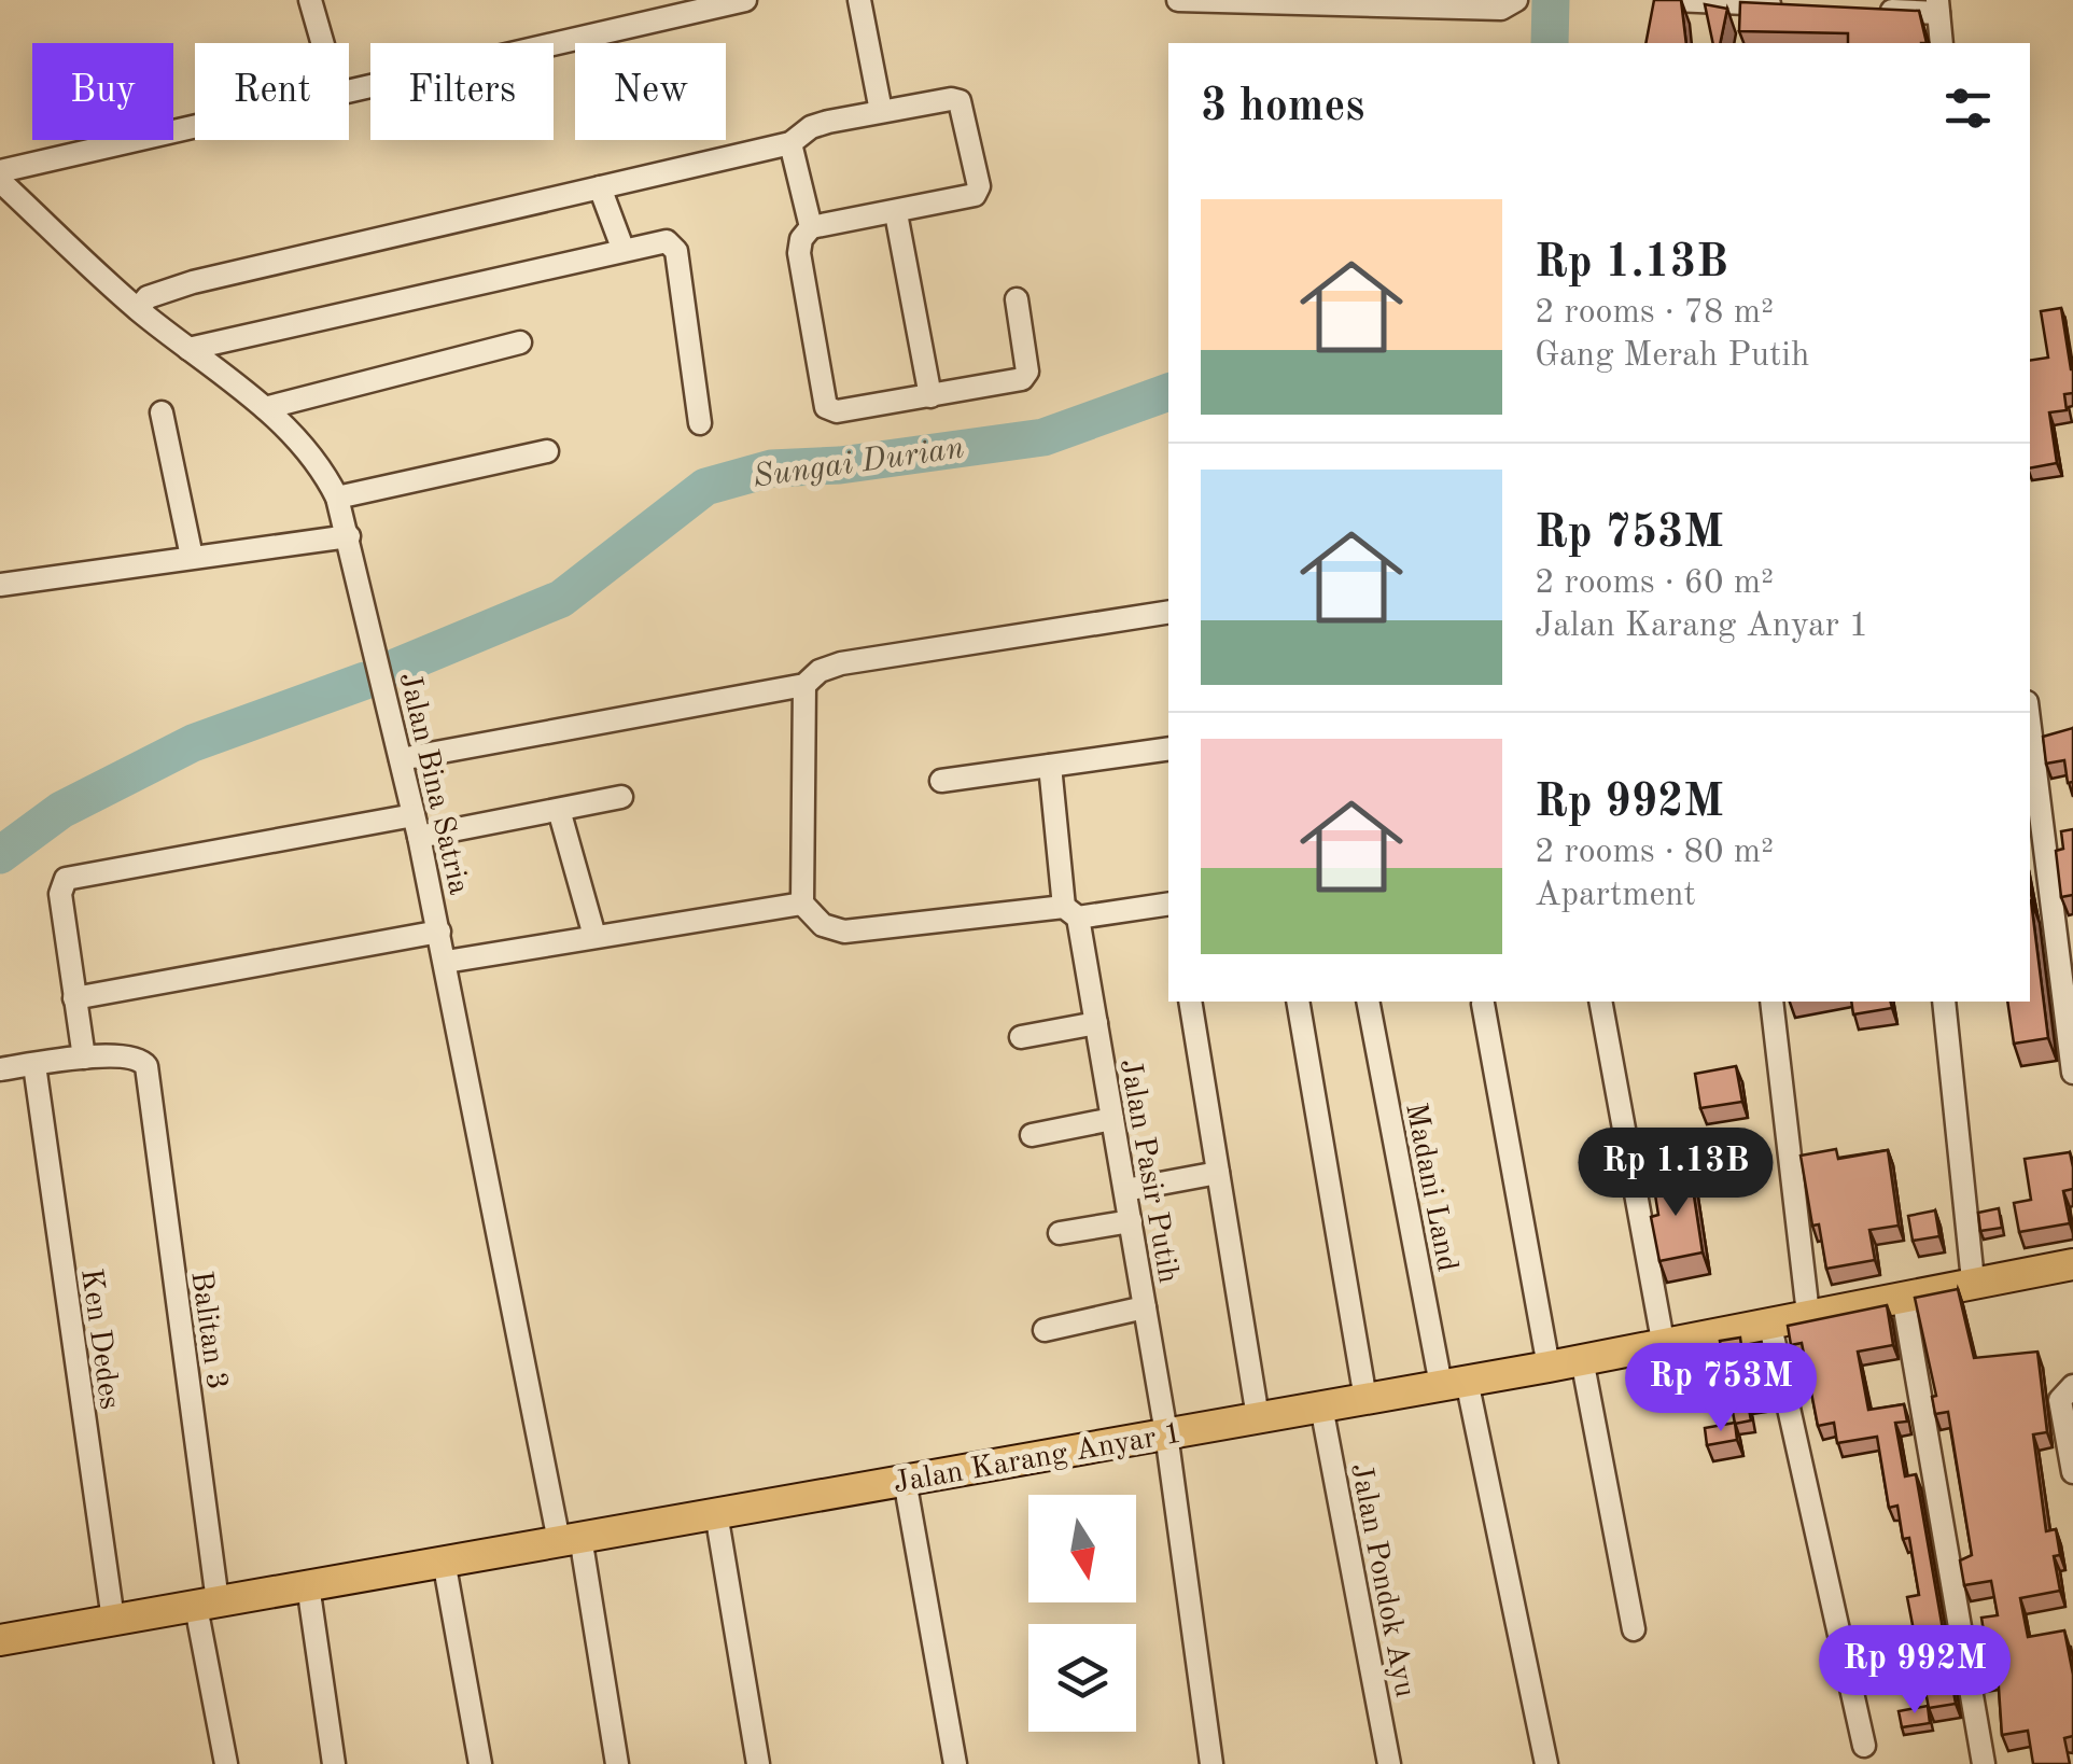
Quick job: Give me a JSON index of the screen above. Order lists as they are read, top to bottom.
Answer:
{
  "streets": {
    "main road": ["Jalan Karang Anyar 1"],
    "street": [
      "Jalan Bina Satria",
      "Jalan Pasir Putih",
      "Madani Land",
      "Balitan 3",
      "Ken Dedes",
      "Jalan Pondok Ayu"
    ]
  },
  "crossings": [
    ["Jalan Bina Satria", "Jalan Karang Anyar 1"],
    ["Jalan Pasir Putih", "Jalan Karang Anyar 1"],
    ["Madani Land", "Jalan Karang Anyar 1"],
    ["Balitan 3", "Jalan Karang Anyar 1"],
    ["Ken Dedes", "Jalan Karang Anyar 1"],
    ["Jalan Karang Anyar 1", "Jalan Pondok Ayu"]
  ],
  "water": ["Sungai Durian"],
  "north": "bottom",
  "page": {
    "chip": [
      "Buy",
      "Rent",
      "Filters",
      "New"
    ],
    "heading": "3 homes",
    "list": [
      {
        "name": "Rp 1.13B",
        "note": "2 rooms · 78 m² · Gang Merah Putih"
      },
      {
        "name": "Rp 753M",
        "note": "2 rooms · 60 m² · Jalan Karang Anyar 1"
      },
      {
        "name": "Rp 992M",
        "note": "2 rooms · 80 m² · Apartment"
      }
    ],
    "price": ["Rp 1.13B", "Rp 753M", "Rp 992M"]
  }
}
